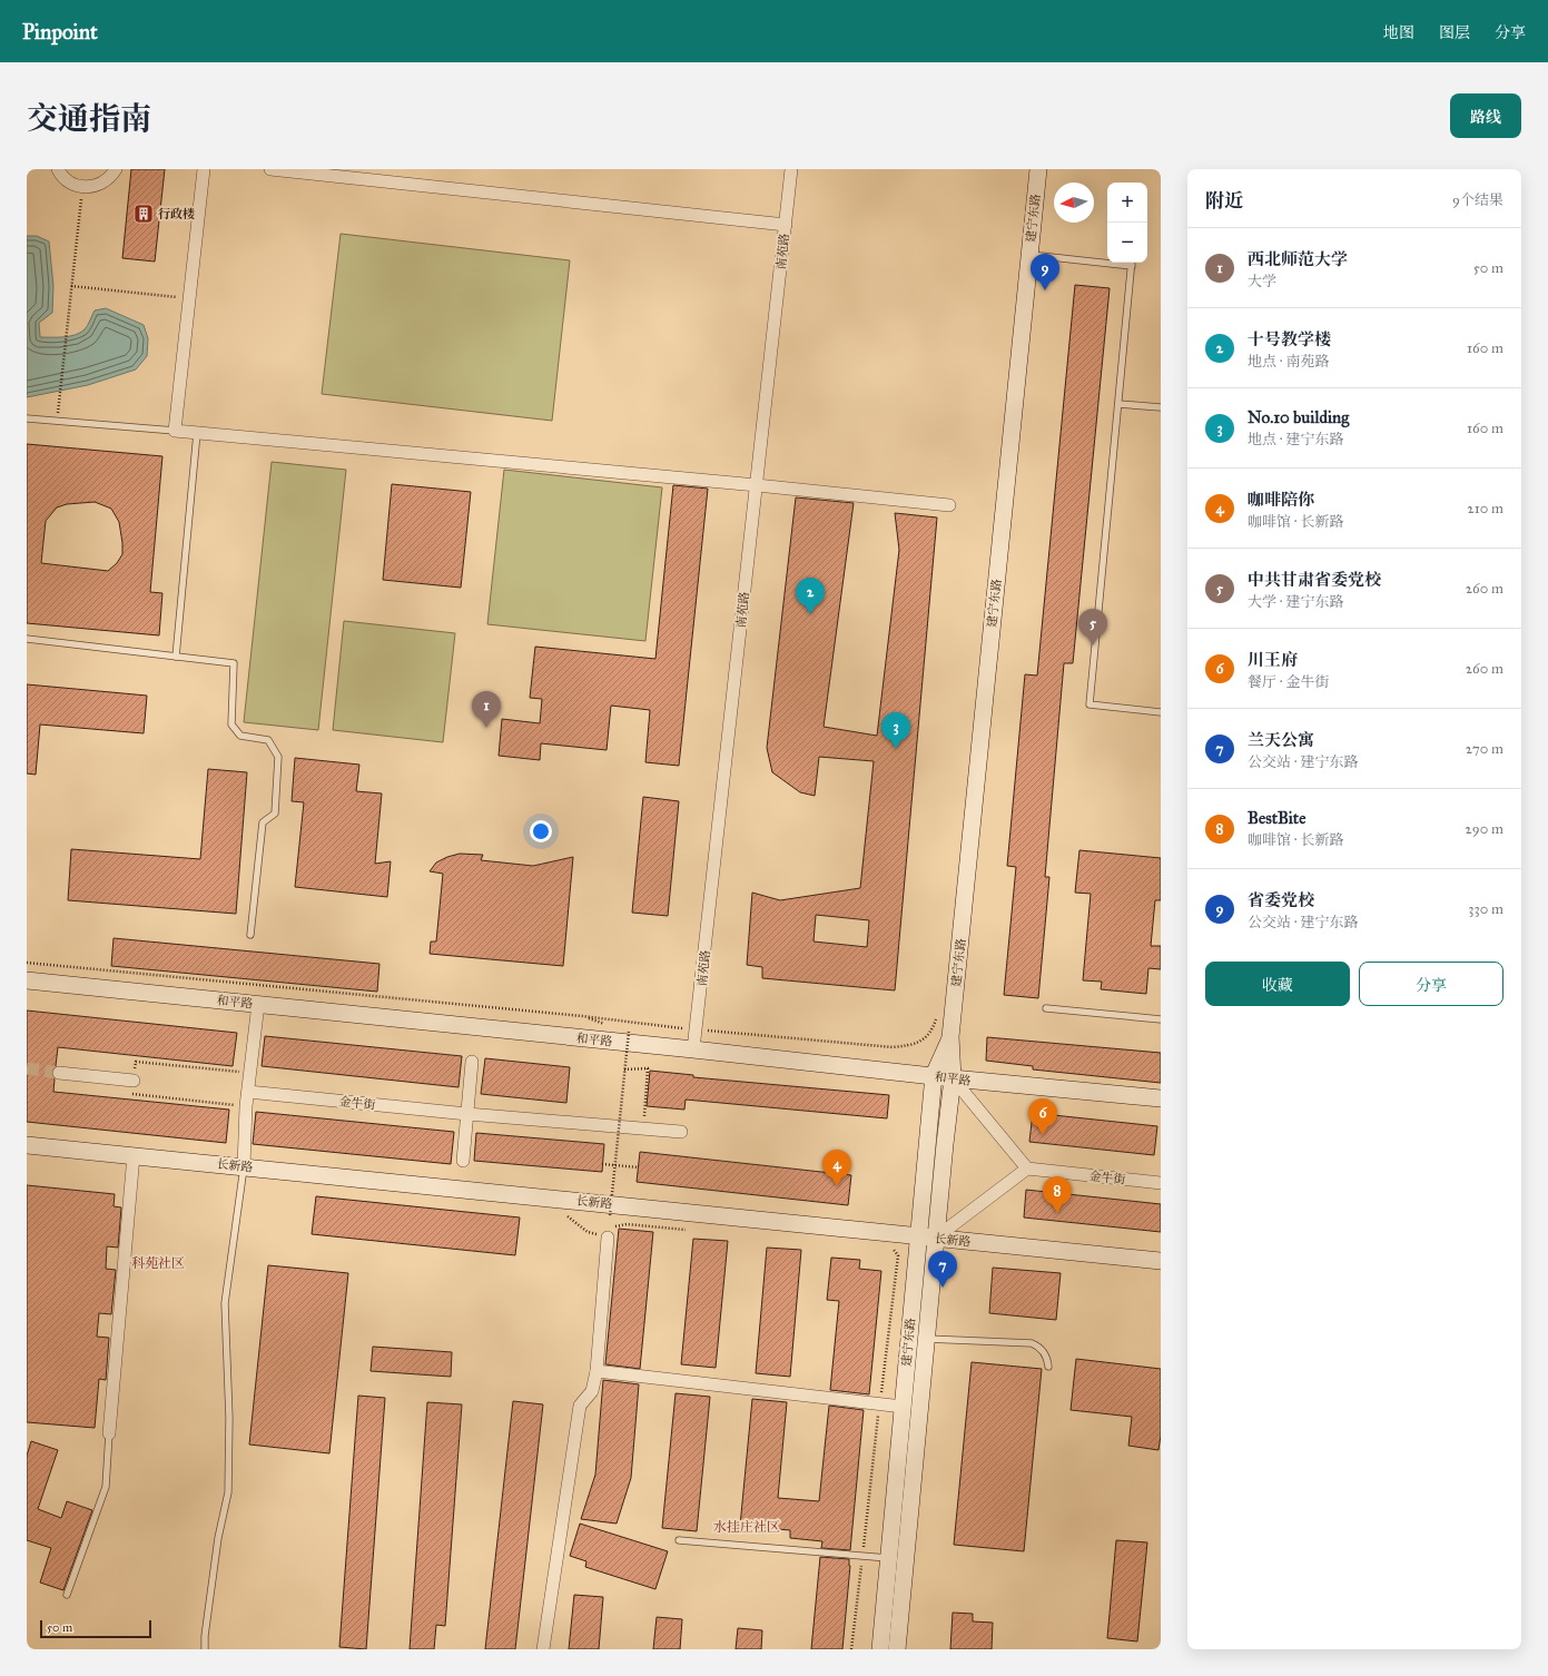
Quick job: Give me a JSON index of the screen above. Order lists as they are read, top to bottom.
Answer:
{
  "streets": {
    "street": [
      "建宁东路",
      "南苑路",
      "和平路",
      "金牛街",
      "长新路"
    ]
  },
  "crossings": [
    ["建宁东路", "和平路"],
    ["建宁东路", "长新路"],
    ["南苑路", "和平路"]
  ],
  "districts": ["科苑社区", "水挂庄社区"],
  "places": {
    "building": ["行政楼"]
  },
  "scale_bar": "50 m",
  "north": "left",
  "page": {
    "header": "Pinpoint",
    "nav": ["地图", "图层", "分享"],
    "title": "交通指南",
    "buttons": [
      "路线",
      ["收藏", "分享"]
    ],
    "heading": ["附近", "9个结果"],
    "map_buttons": ["+", "−"],
    "list": [
      {
        "mark": "1",
        "name": "西北师范大学",
        "note": "大学",
        "value": "50 m"
      },
      {
        "mark": "2",
        "name": "十号教学楼",
        "note": "地点 · 南苑路",
        "value": "160 m"
      },
      {
        "mark": "3",
        "name": "No.10 building",
        "note": "地点 · 建宁东路",
        "value": "160 m"
      },
      {
        "mark": "4",
        "name": "咖啡陪你",
        "note": "咖啡馆 · 长新路",
        "value": "210 m"
      },
      {
        "mark": "5",
        "name": "中共甘肃省委党校",
        "note": "大学 · 建宁东路",
        "value": "260 m"
      },
      {
        "mark": "6",
        "name": "川王府",
        "note": "餐厅 · 金牛街",
        "value": "260 m"
      },
      {
        "mark": "7",
        "name": "兰天公寓",
        "note": "公交站 · 建宁东路",
        "value": "270 m"
      },
      {
        "mark": "8",
        "name": "BestBite",
        "note": "咖啡馆 · 长新路",
        "value": "290 m"
      },
      {
        "mark": "9",
        "name": "省委党校",
        "note": "公交站 · 建宁东路",
        "value": "330 m"
      }
    ],
    "pins": [
      "9",
      "2",
      "5",
      "1",
      "3",
      "6",
      "4",
      "8",
      "7"
    ],
    "scale": "50 m"
  }
}
